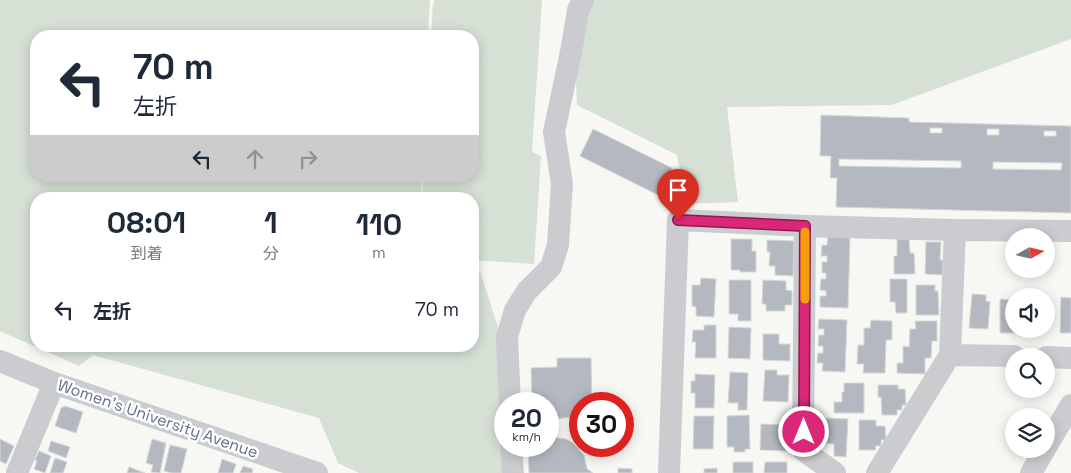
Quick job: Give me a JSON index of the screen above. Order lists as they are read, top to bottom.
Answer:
{
  "streets": {
    "street": ["Women's University Avenue"]
  },
  "north": "right",
  "page": {
    "turn": ["70 m", "左折"],
    "eta": [
      "08:01",
      "到着",
      "1",
      "分",
      "110",
      "m"
    ],
    "list": [
      {
        "name": "左折",
        "value": "70 m"
      }
    ],
    "speed": "20 km/h",
    "limit": "30"
  }
}
